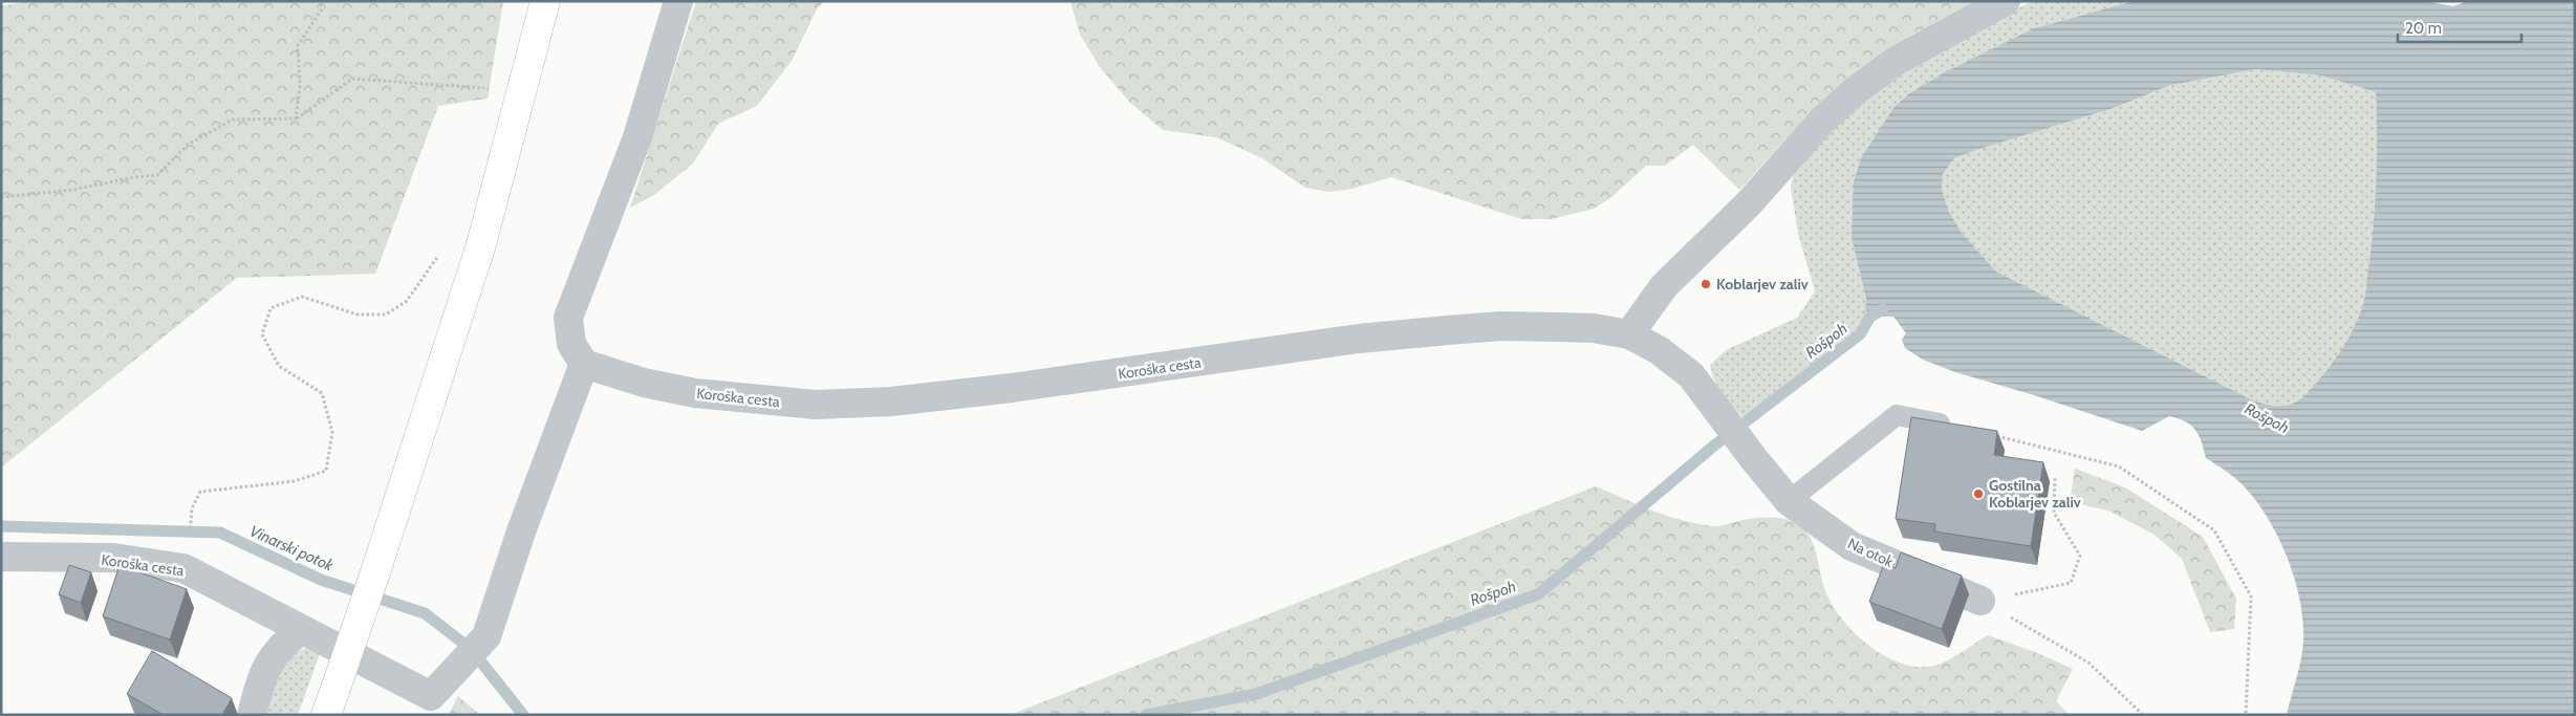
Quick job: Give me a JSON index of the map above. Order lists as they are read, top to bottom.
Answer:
{
  "streets": {
    "street": ["Koroška cesta", "Na otok"]
  },
  "crossings": [
    ["Koroška cesta", "Na otok"]
  ],
  "water": ["Rošpoh", "Vinarski potok"],
  "places": ["Koblarjev zaliv", "Gostilna Koblarjev zaliv"],
  "scale_bar": "20 m"
}
